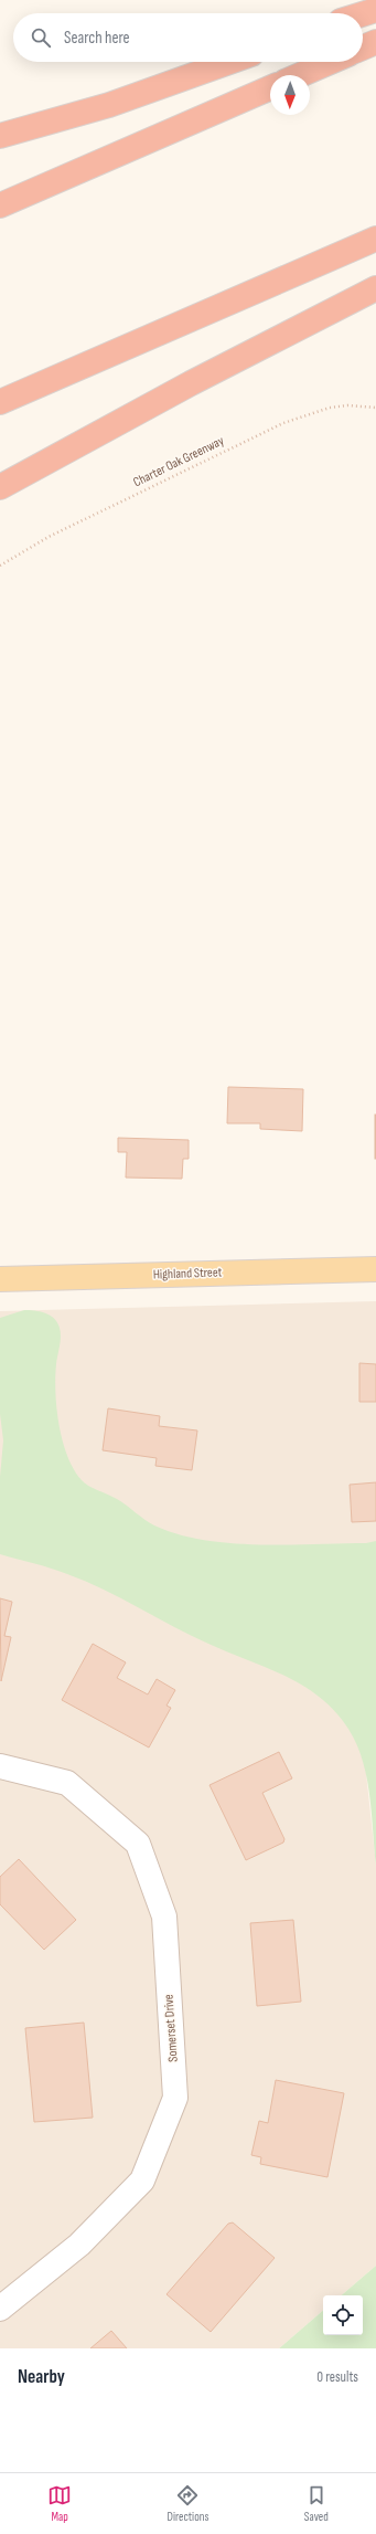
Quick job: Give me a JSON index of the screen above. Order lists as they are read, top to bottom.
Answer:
{
  "streets": {
    "main road": ["Highland Street"],
    "street": ["Somerset Drive"],
    "path": ["Charter Oak Greenway"]
  },
  "north": "bottom",
  "page": {
    "search": "Search here",
    "heading": ["Nearby", "0 results"],
    "nav": ["Map", "Directions", "Saved"]
  }
}
